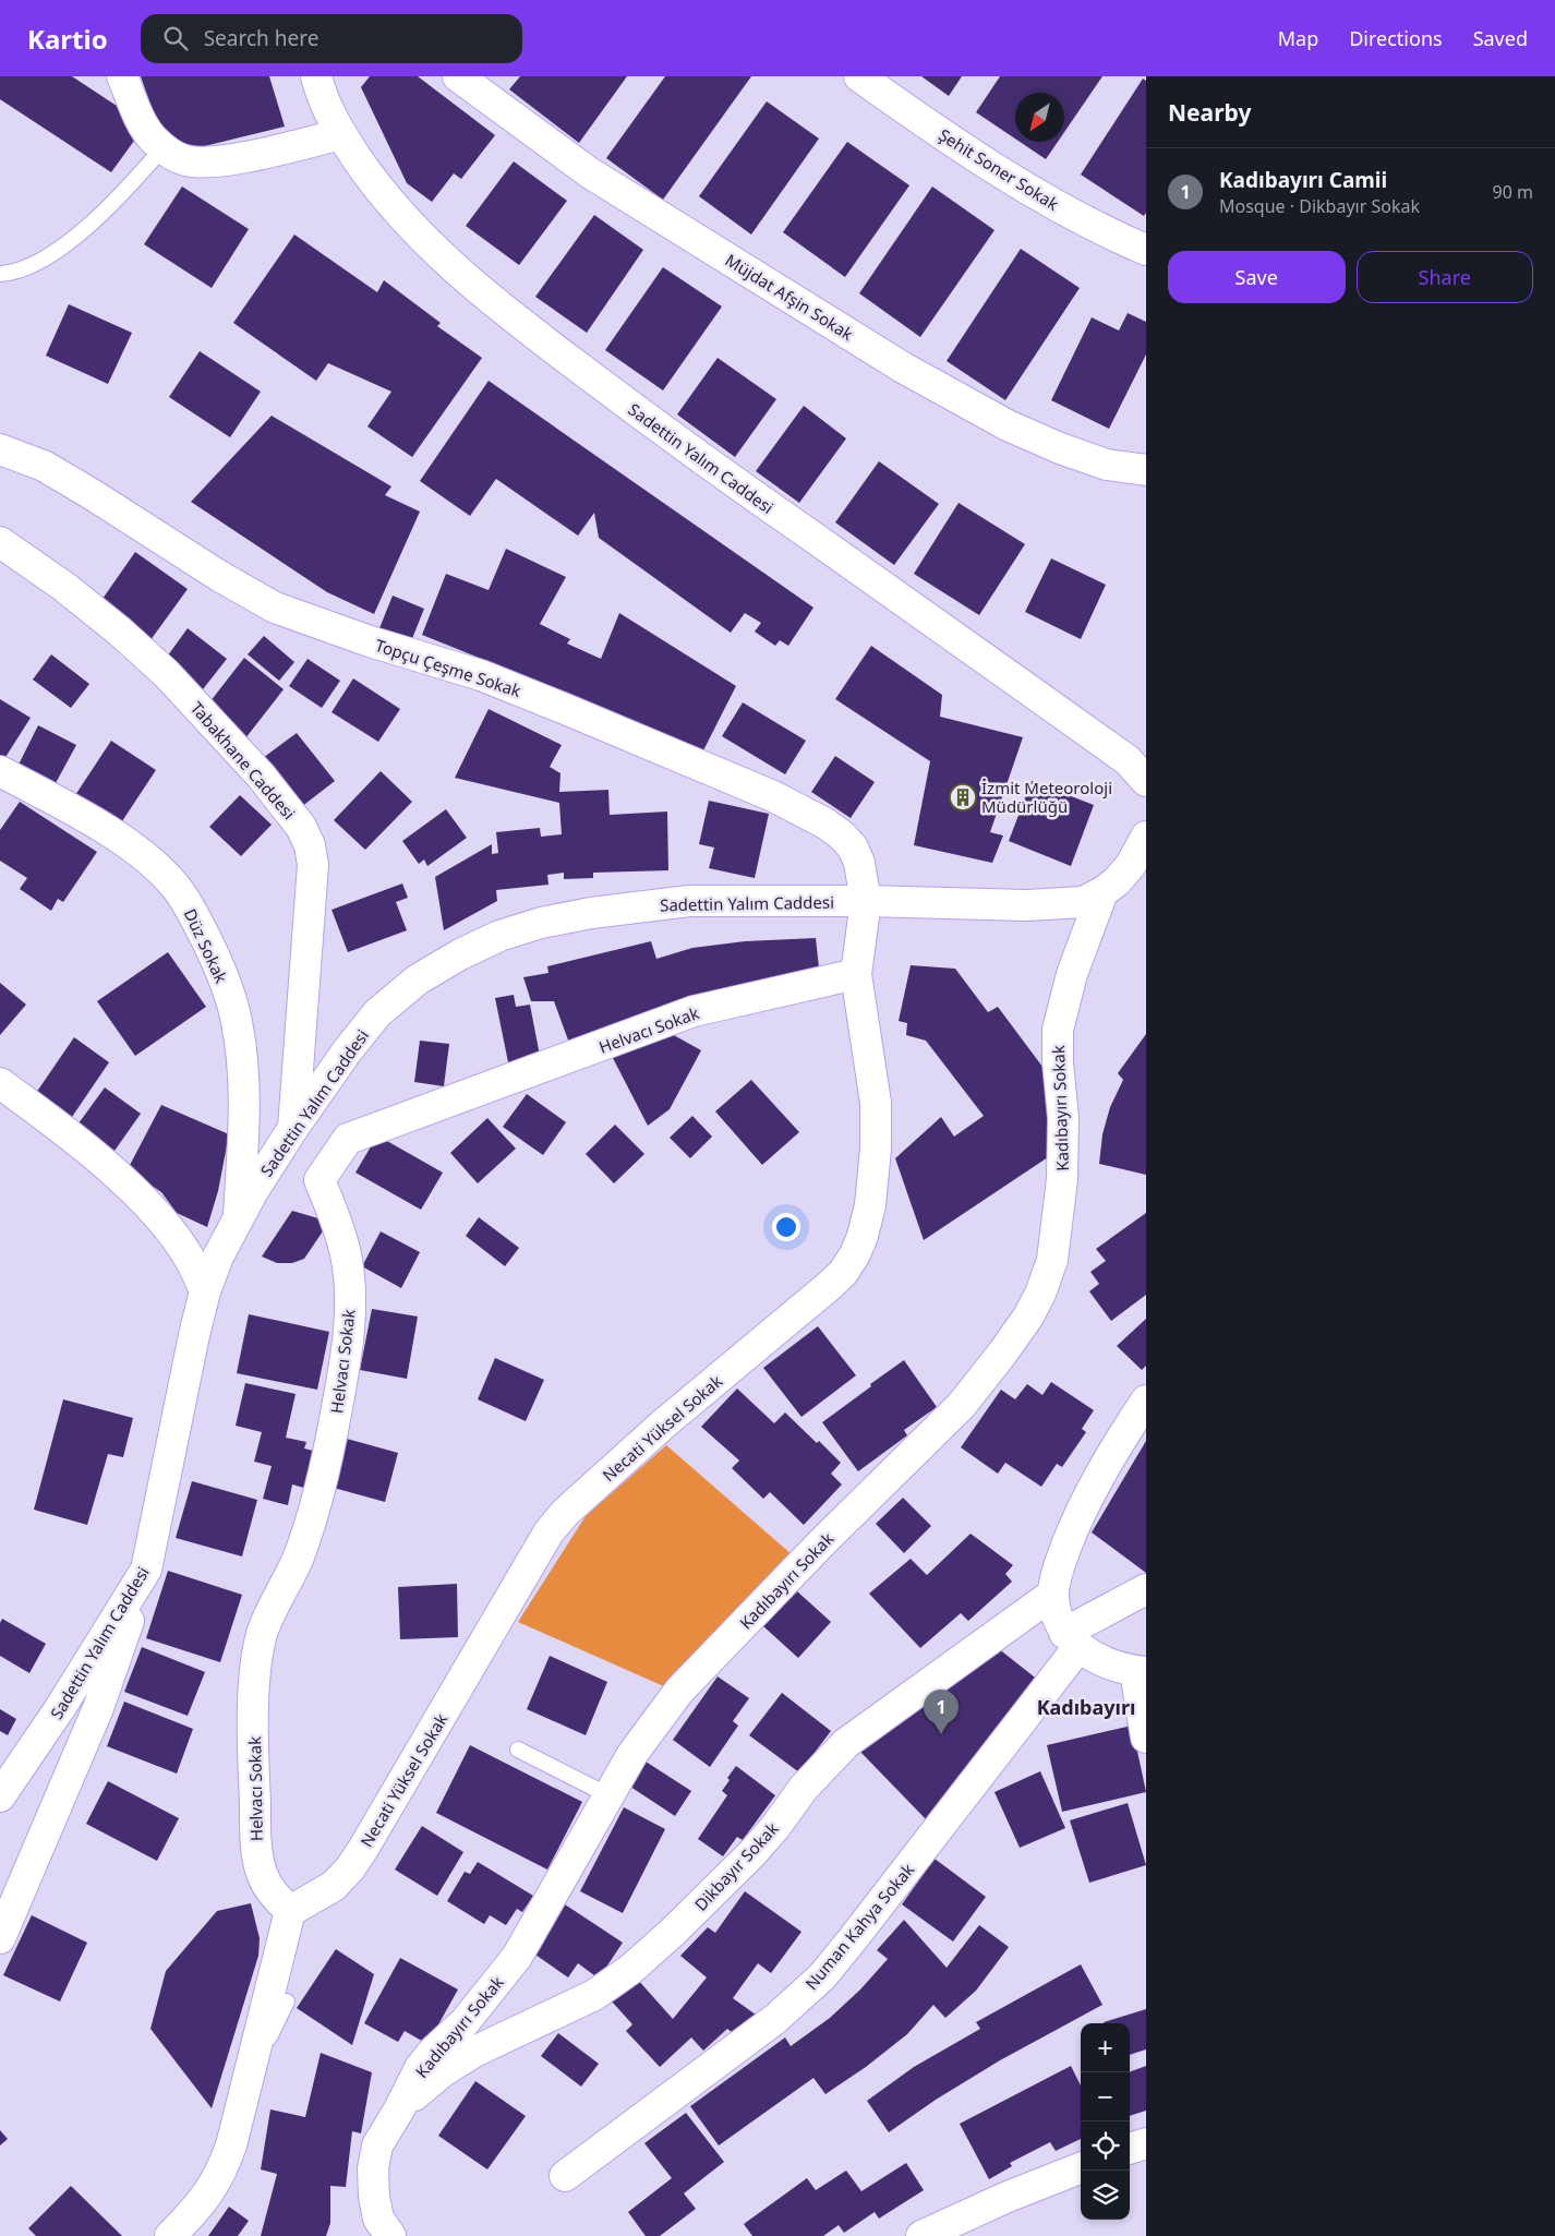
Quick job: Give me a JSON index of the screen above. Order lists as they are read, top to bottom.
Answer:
{
  "streets": {
    "street": [
      "Şehit Soner Sokak",
      "Müjdat Afşin Sokak",
      "Sadettin Yalım Caddesi",
      "Topçu Çeşme Sokak",
      "Tabakhane Caddesi",
      "Düz Sokak",
      "Helvacı Sokak",
      "Kadıbayırı Sokak",
      "Necati Yüksel Sokak",
      "Dikbayır Sokak",
      "Numan Kahya Sokak"
    ]
  },
  "crossings": [
    ["Sadettin Yalım Caddesi", "Topçu Çeşme Sokak"],
    ["Sadettin Yalım Caddesi", "Tabakhane Caddesi"],
    ["Sadettin Yalım Caddesi", "Düz Sokak"],
    ["Sadettin Yalım Caddesi", "Kadıbayırı Sokak"],
    ["Sadettin Yalım Caddesi", "Necati Yüksel Sokak"],
    ["Topçu Çeşme Sokak", "Necati Yüksel Sokak"],
    ["Helvacı Sokak", "Necati Yüksel Sokak"],
    ["Kadıbayırı Sokak", "Dikbayır Sokak"]
  ],
  "districts": ["Kadıbayırı"],
  "places": {
    "building": ["İzmit Meteoroloji Müdürlüğü"]
  },
  "north": "bottom left",
  "page": {
    "header": "Kartio",
    "search": "Search here",
    "nav": ["Map", "Directions", "Saved"],
    "heading": "Nearby",
    "list": [
      {
        "mark": "1",
        "name": "Kadıbayırı Camii",
        "note": "Mosque · Dikbayır Sokak",
        "value": "90 m"
      }
    ],
    "buttons": ["Save", "Share"],
    "pins": "1",
    "map_buttons": ["+", "−"]
  }
}
